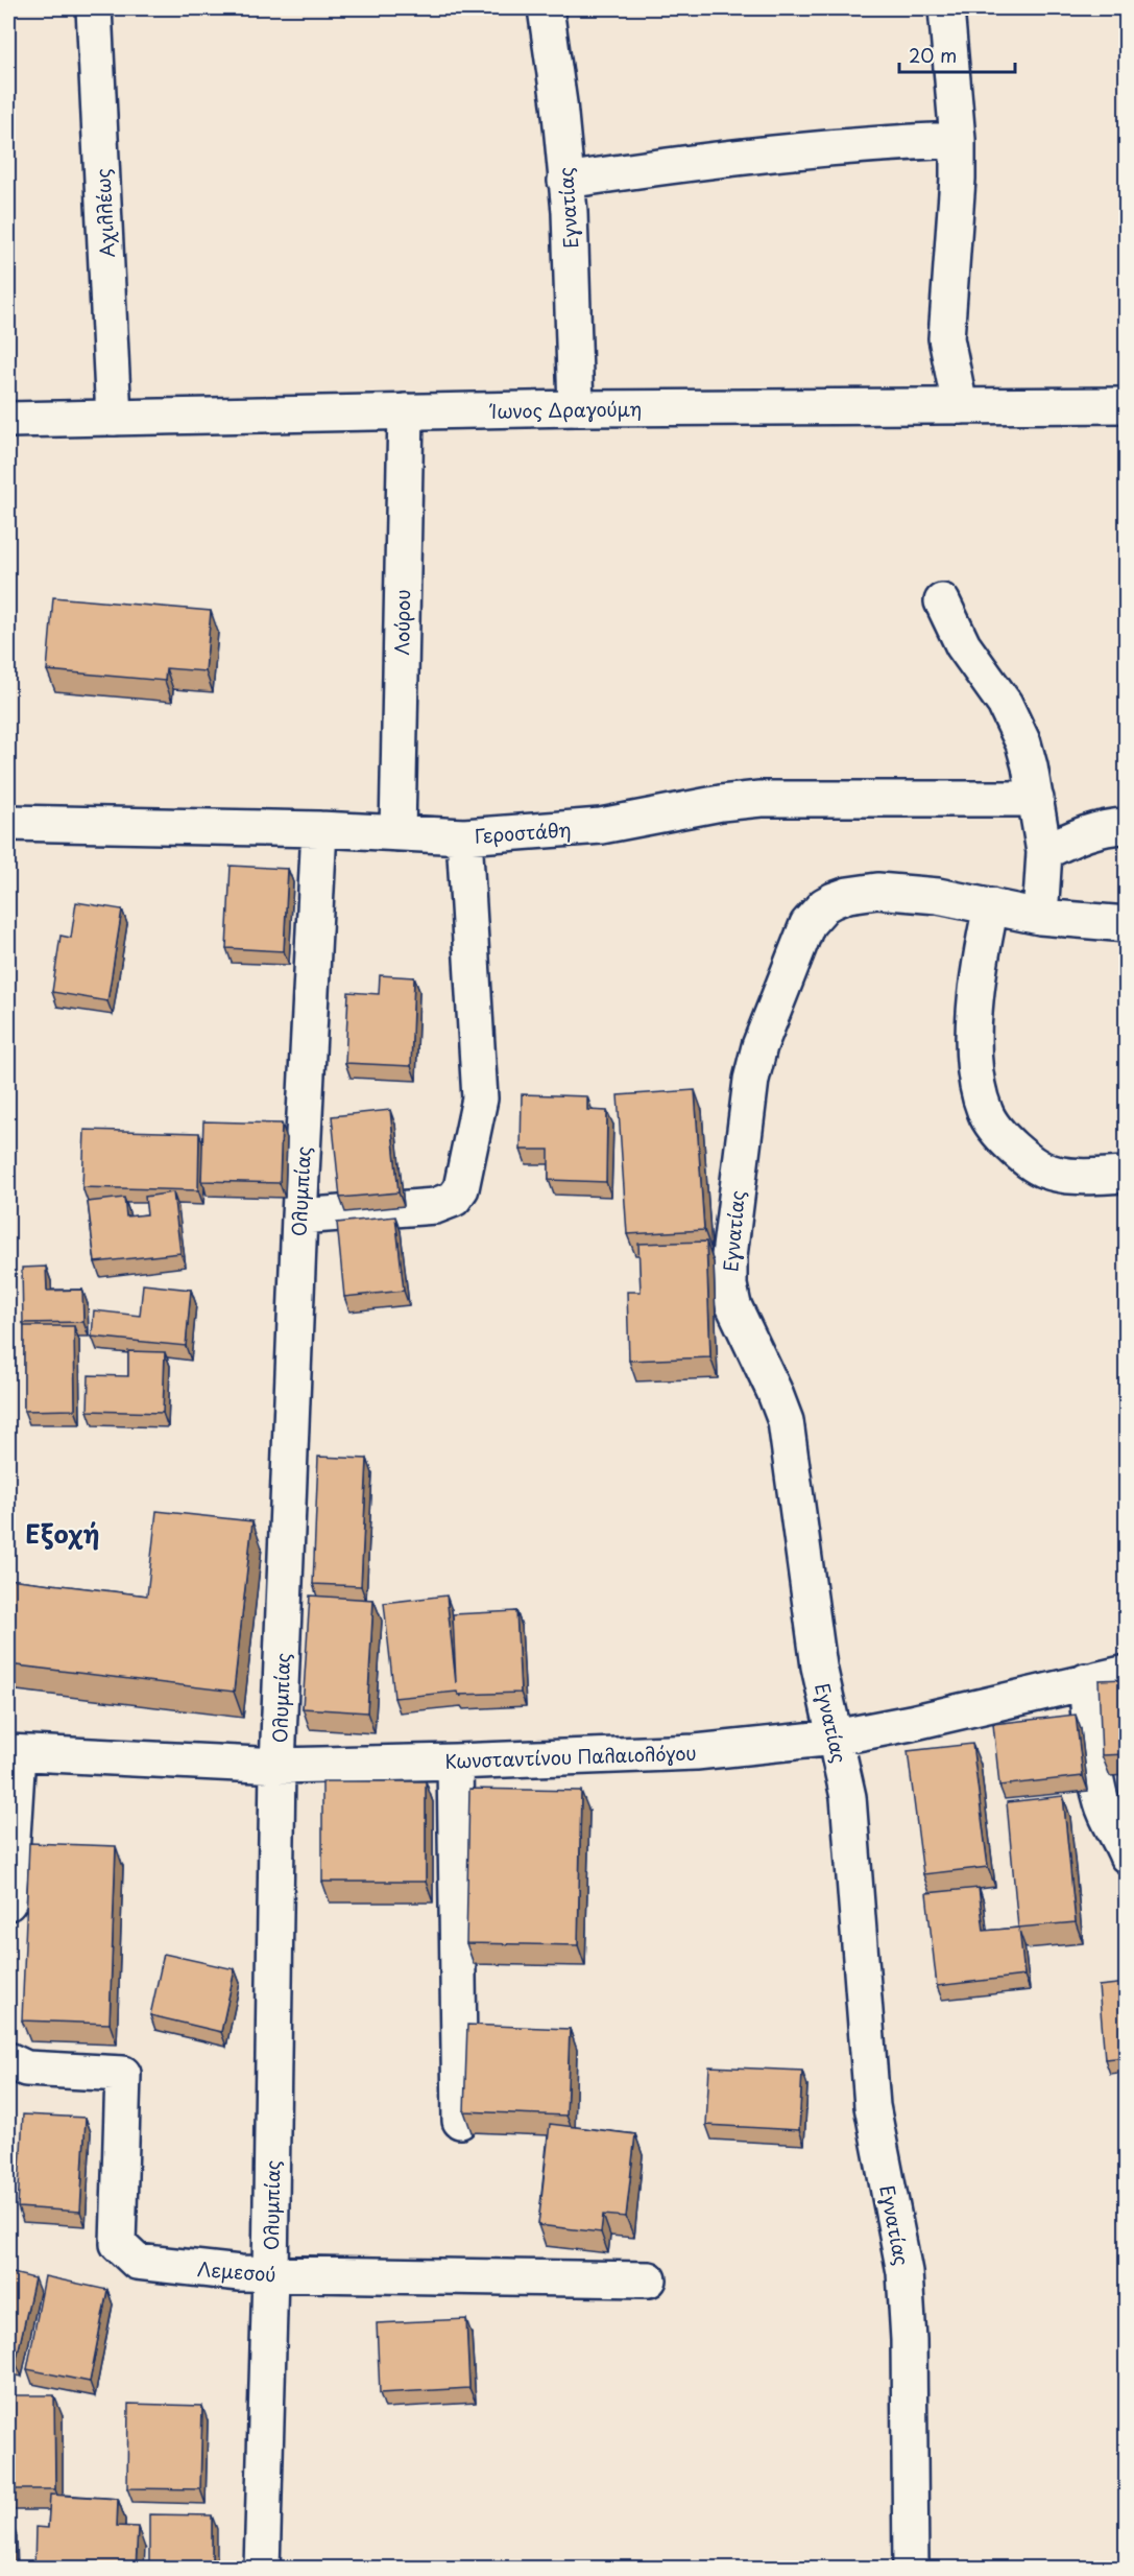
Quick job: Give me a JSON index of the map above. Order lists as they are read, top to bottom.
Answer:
{
  "streets": {
    "street": [
      "Εγνατίας",
      "Αχιλλέως",
      "Ίωνος Δραγούμη",
      "Λούρου",
      "Γεροστάθη",
      "Ολυμπίας",
      "Κωνσταντίνου Παλαιολόγου",
      "Λεμεσού"
    ]
  },
  "crossings": [
    ["Εγνατίας", "Ίωνος Δραγούμη"],
    ["Εγνατίας", "Κωνσταντίνου Παλαιολόγου"],
    ["Αχιλλέως", "Ίωνος Δραγούμη"],
    ["Ίωνος Δραγούμη", "Λούρου"],
    ["Λούρου", "Γεροστάθη"],
    ["Γεροστάθη", "Ολυμπίας"],
    ["Ολυμπίας", "Κωνσταντίνου Παλαιολόγου"],
    ["Ολυμπίας", "Λεμεσού"]
  ],
  "districts": ["Εξοχή"],
  "scale_bar": "20 m"
}
